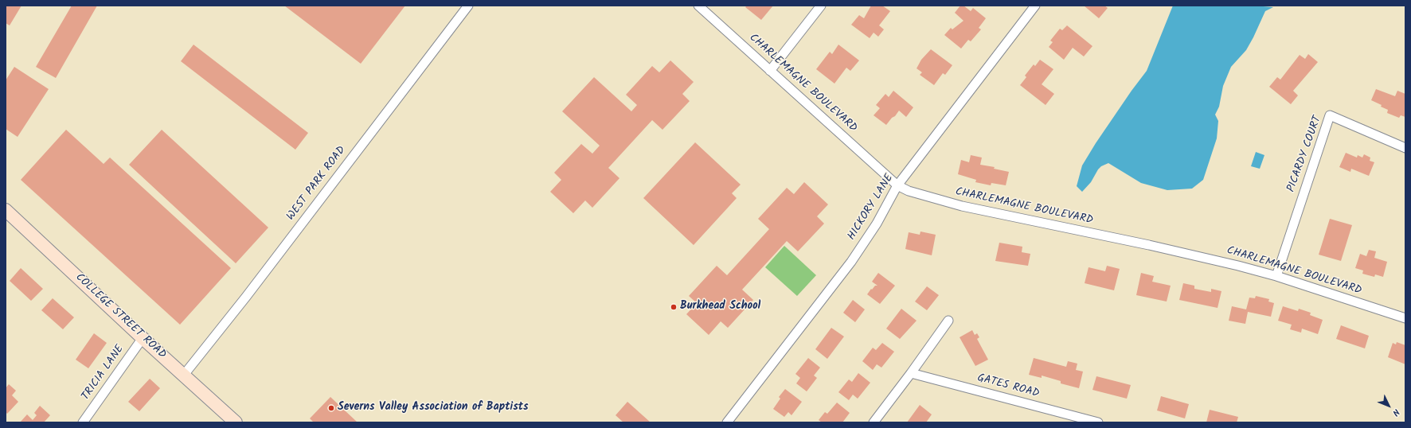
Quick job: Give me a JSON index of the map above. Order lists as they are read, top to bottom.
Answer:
{
  "streets": {
    "street": [
      "CHARLEMAGNE BOULEVARD",
      "PICARDY COURT",
      "WEST PARK ROAD",
      "HICKORY LANE",
      "COLLEGE STREET ROAD",
      "TRICIA LANE",
      "GATES ROAD"
    ]
  },
  "crossings": [
    ["CHARLEMAGNE BOULEVARD", "PICARDY COURT"],
    ["CHARLEMAGNE BOULEVARD", "HICKORY LANE"],
    ["WEST PARK ROAD", "COLLEGE STREET ROAD"],
    ["COLLEGE STREET ROAD", "TRICIA LANE"]
  ],
  "places": ["Burkhead School", "Severns Valley Association of Baptists"],
  "north": "bottom right"
}
